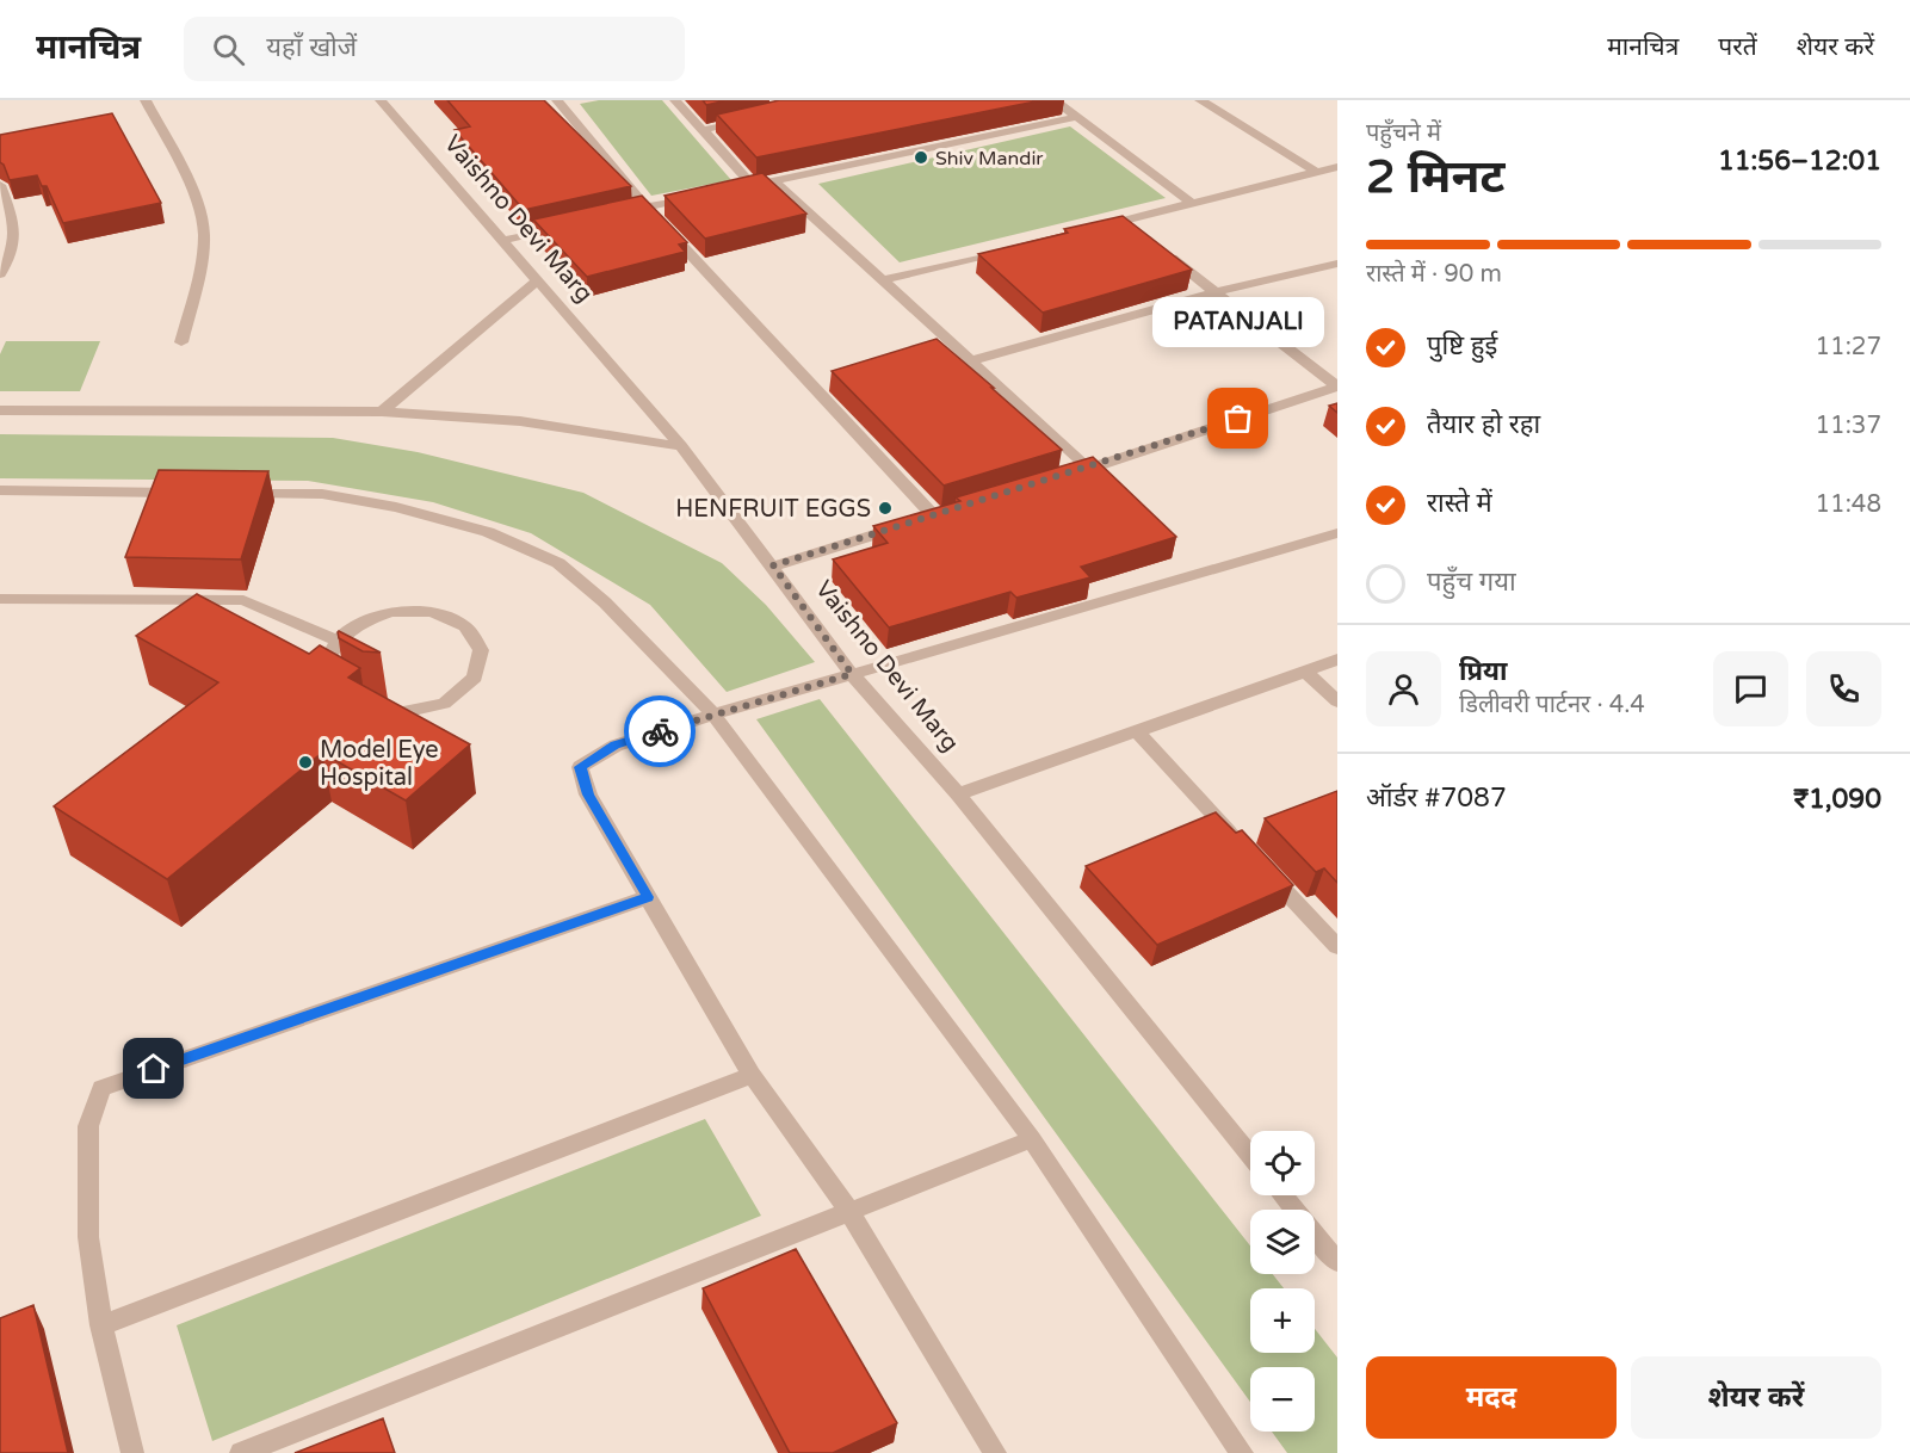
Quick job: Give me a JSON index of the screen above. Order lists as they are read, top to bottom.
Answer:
{
  "streets": {
    "street": ["Vaishno Devi Marg"]
  },
  "places": [
    "Shiv Mandir",
    "PATANJALI",
    "HENFRUIT EGGS",
    "Model Eye Hospital"
  ],
  "page": {
    "header": "मानचित्र",
    "search": "यहाँ खोजें",
    "nav": ["मानचित्र", "परतें", "शेयर करें"],
    "heading": ["2 मिनट", "पहुँचने में", "11:56–12:01"],
    "panel": [
      "प्रिया",
      "डिलीवरी पार्टनर · 4.4",
      "ऑर्डर #7087",
      "₹1,090"
    ],
    "bar": "रास्ते में · 90 m",
    "bubble": "PATANJALI",
    "list": [
      ["पुष्टि हुई", "11:27"],
      ["तैयार हो रहा", "11:37"],
      ["रास्ते में", "11:48"],
      "पहुँच गया"
    ],
    "map_buttons": ["+", "−"],
    "buttons": ["मदद", "शेयर करें"]
  }
}
